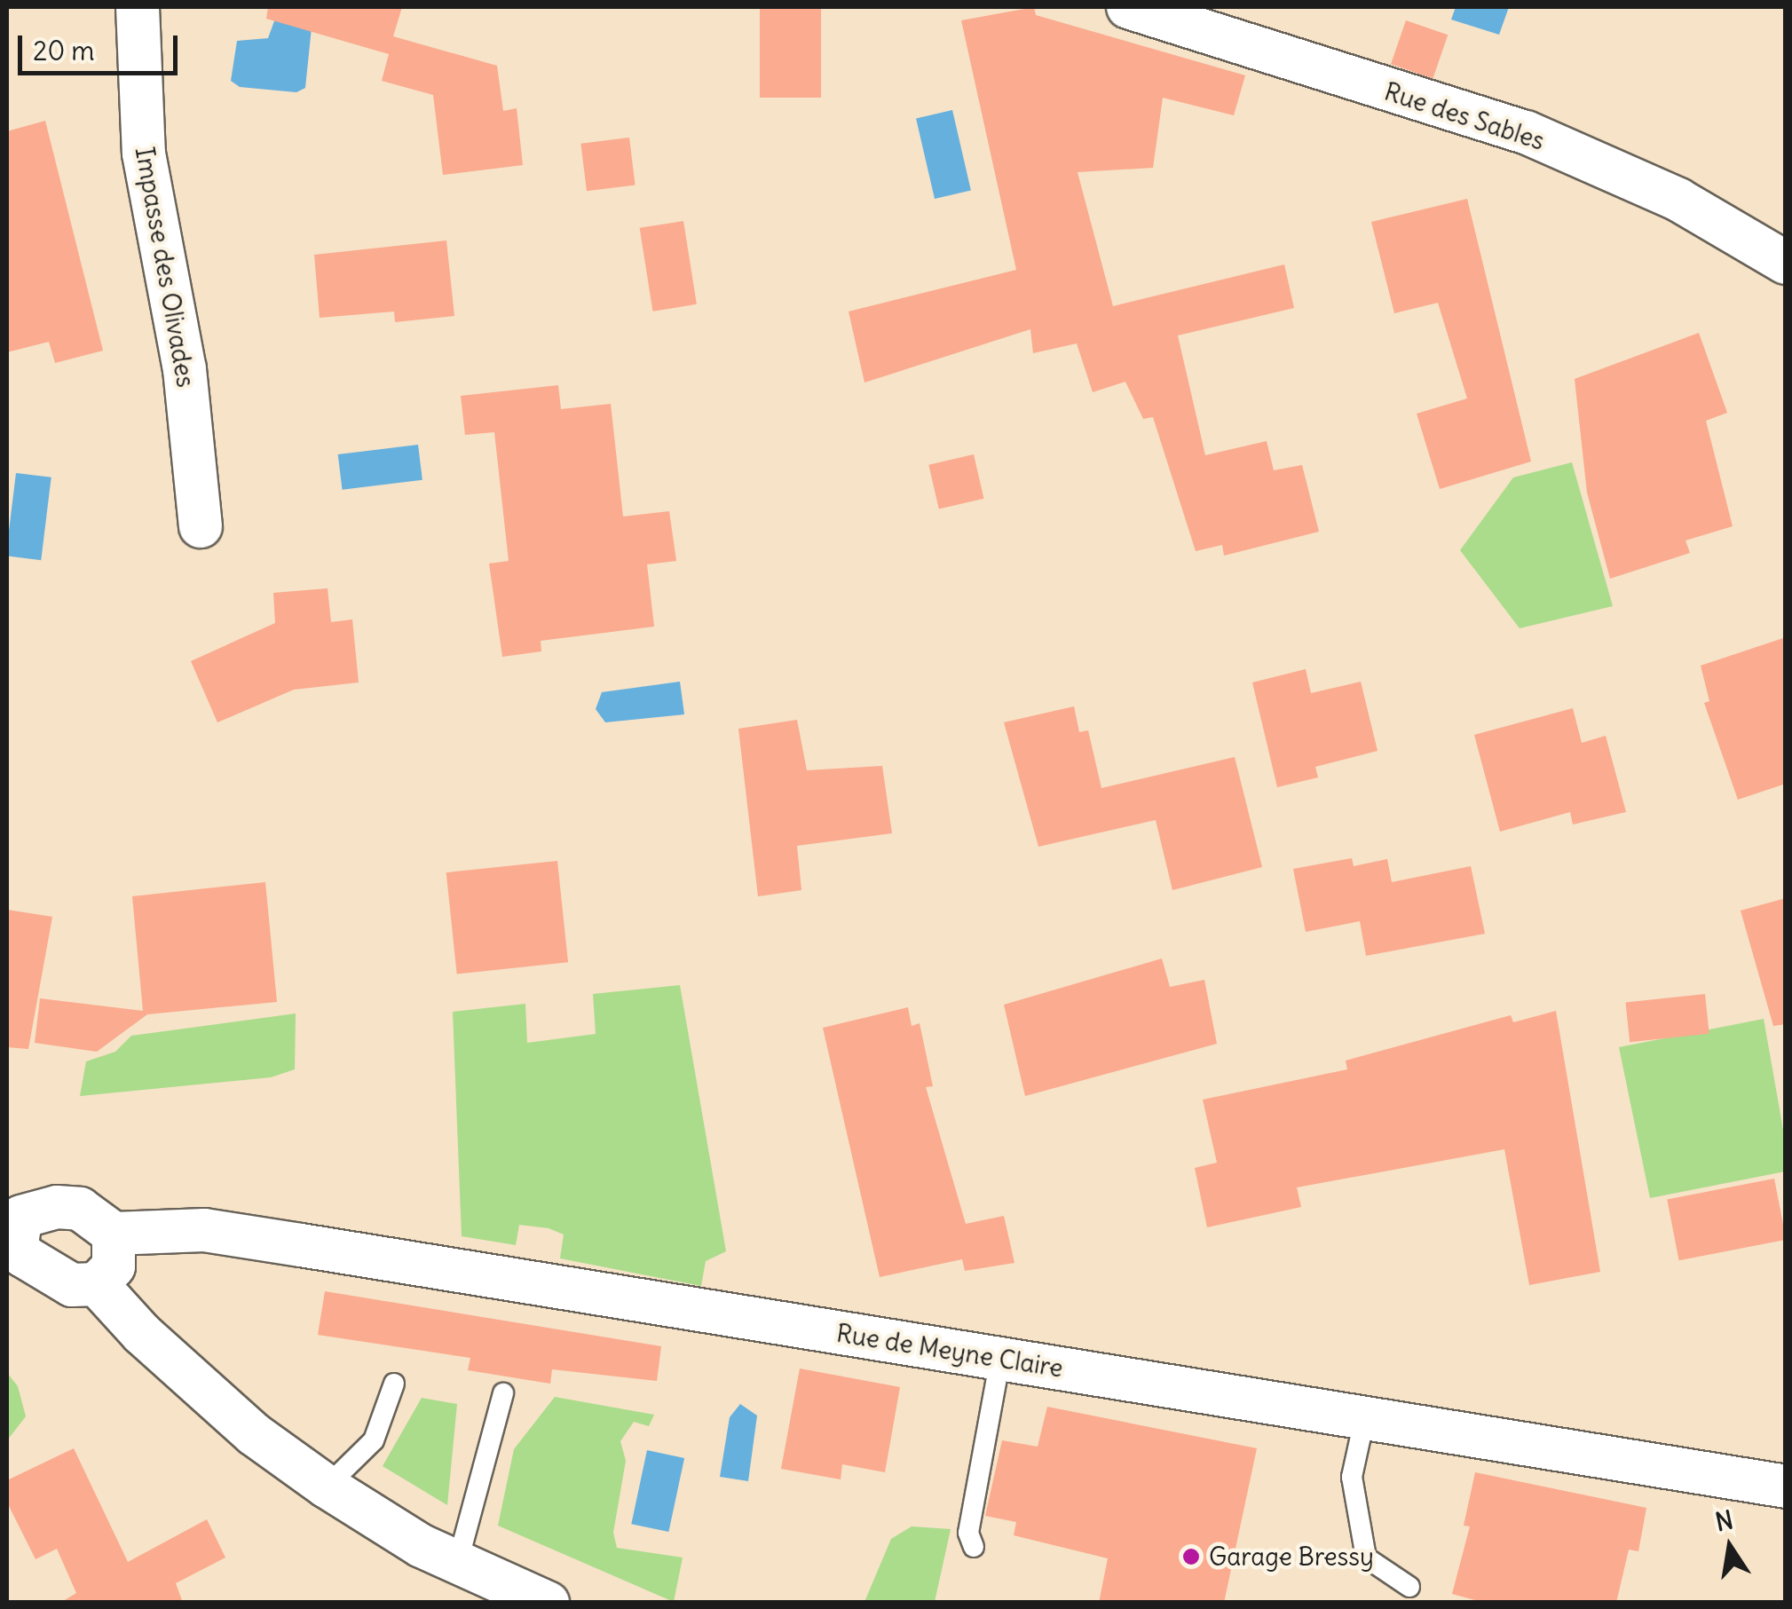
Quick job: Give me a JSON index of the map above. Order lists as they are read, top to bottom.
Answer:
{
  "streets": {
    "street": ["Rue des Sables", "Impasse des Olivades", "Rue de Meyne Claire"]
  },
  "places": ["Garage Bressy"],
  "scale_bar": "20 m",
  "north": "top"
}
